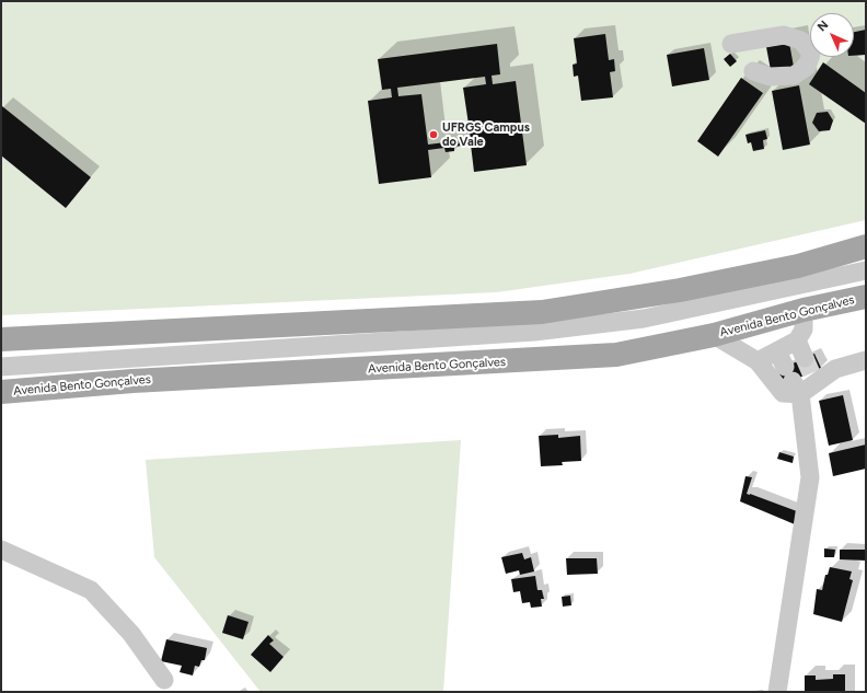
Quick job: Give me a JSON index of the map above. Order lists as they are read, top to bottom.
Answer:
{
  "streets": {
    "main road": ["Avenida Bento Gonçalves"]
  },
  "places": ["UFRGS Campus do Vale"],
  "north": "top left"
}
